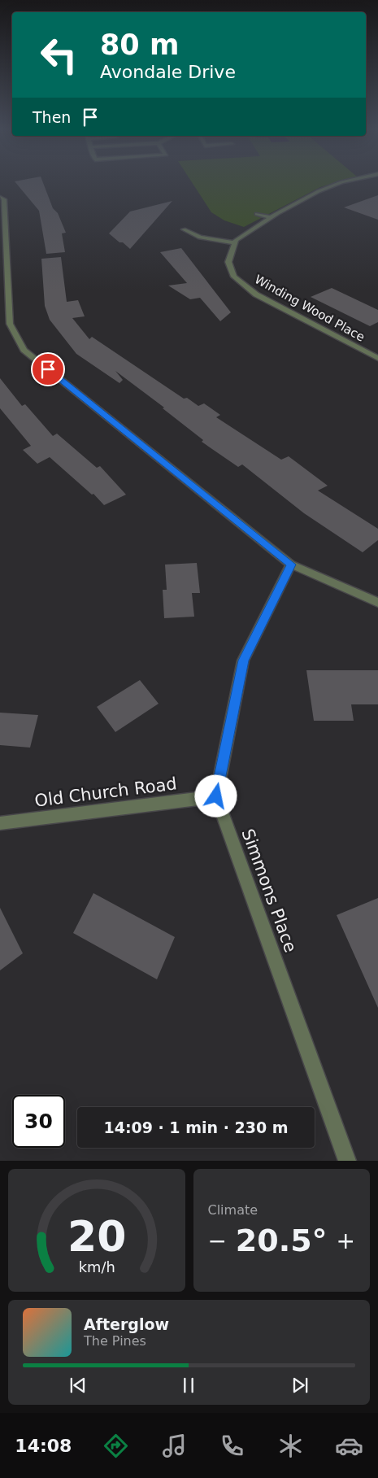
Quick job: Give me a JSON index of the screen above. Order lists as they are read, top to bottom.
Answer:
{
  "streets": {
    "street": ["Winding Wood Place", "Old Church Road", "Simmons Place"]
  },
  "crossings": [
    ["Old Church Road", "Simmons Place"]
  ],
  "page": {
    "turn": ["80 m", "Avondale Drive"],
    "then": "Then",
    "limit": "30",
    "trip": "14:09 · 1 min · 230 m",
    "tile": "Climate",
    "heat": ["−", "20.5°", "+"],
    "song": ["Afterglow", "The Pines"],
    "tabs": "14:08",
    "gauge": ["20", "km/h"]
  }
}
